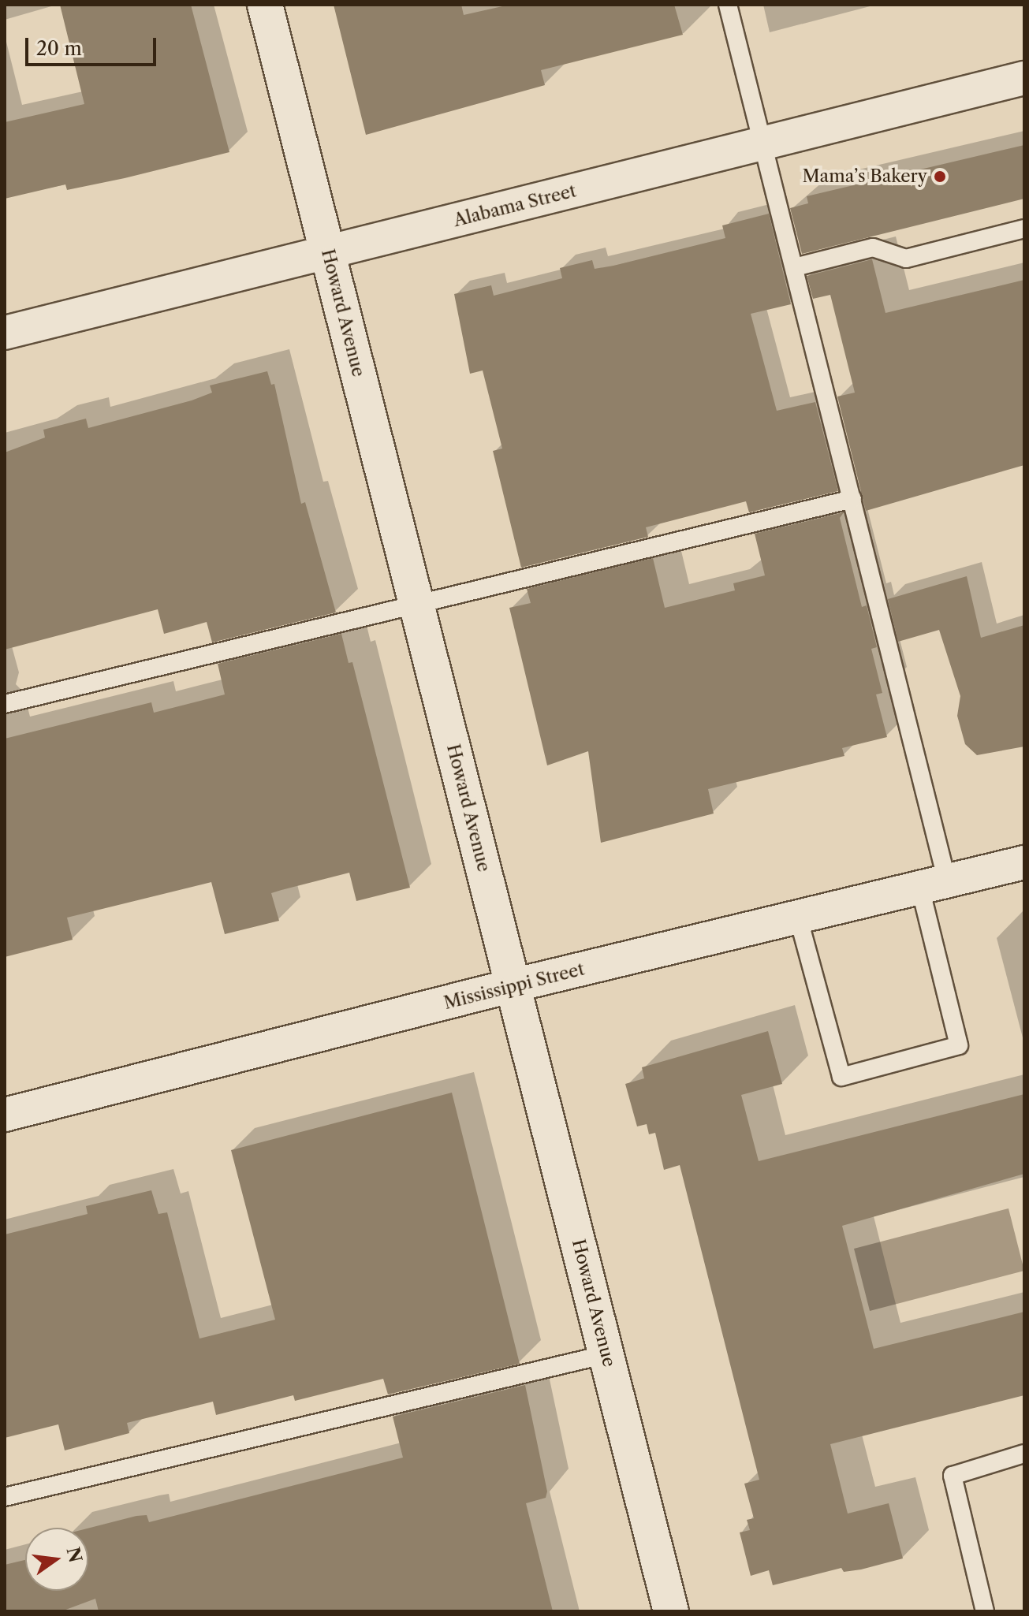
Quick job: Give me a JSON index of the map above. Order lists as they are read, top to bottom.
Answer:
{
  "streets": {
    "street": ["Alabama Street", "Howard Avenue", "Mississippi Street"]
  },
  "crossings": [
    ["Alabama Street", "Howard Avenue"],
    ["Howard Avenue", "Mississippi Street"]
  ],
  "places": ["Mama’s Bakery"],
  "scale_bar": "20 m",
  "north": "right"
}
